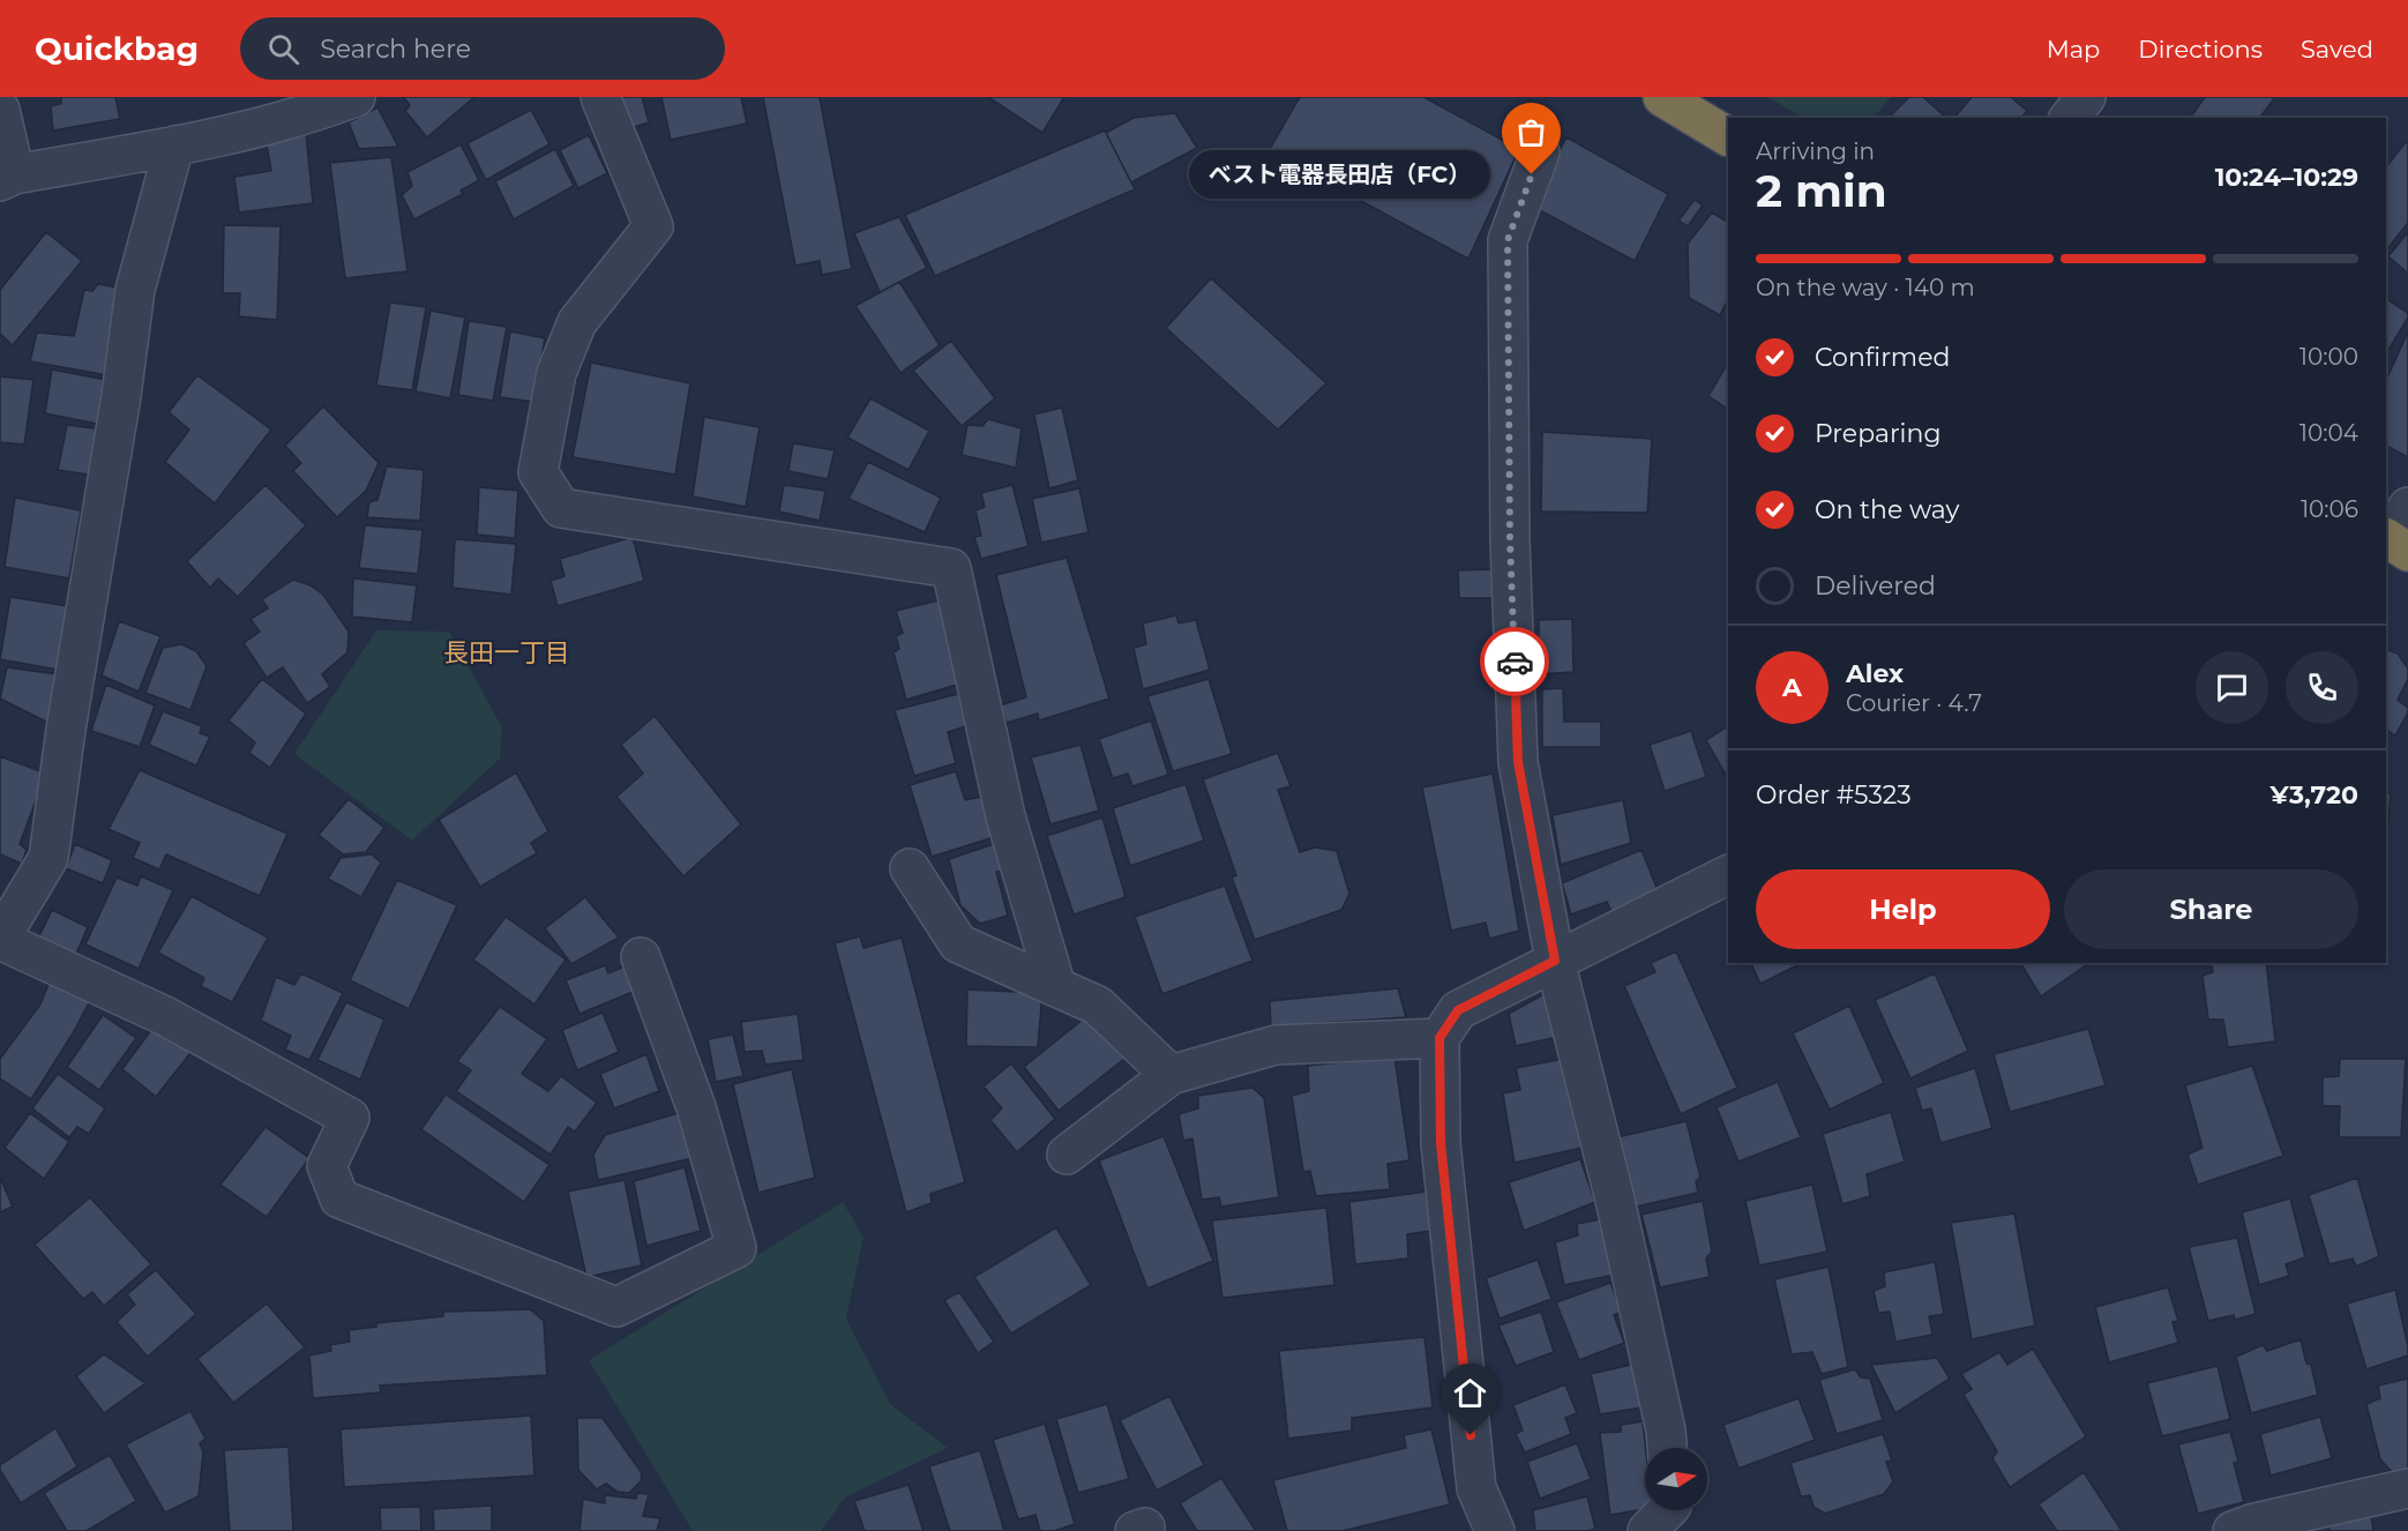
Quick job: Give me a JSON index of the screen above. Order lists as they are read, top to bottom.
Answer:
{
  "districts": ["長田一丁目"],
  "places": ["ベスト電器長田店（FC）"],
  "north": "right",
  "page": {
    "header": "Quickbag",
    "search": "Search here",
    "nav": ["Map", "Directions", "Saved"],
    "heading": ["2 min", "Arriving in", "10:24–10:29"],
    "panel": [
      "Alex",
      "Courier · 4.7",
      "Order #5323",
      "¥3,720"
    ],
    "bubble": "ベスト電器長田店（FC）",
    "bar": "On the way · 140 m",
    "list": [
      ["Confirmed", "10:00"],
      ["Preparing", "10:04"],
      ["On the way", "10:06"],
      "Delivered"
    ],
    "round": "A",
    "buttons": ["Help", "Share"]
  }
}
